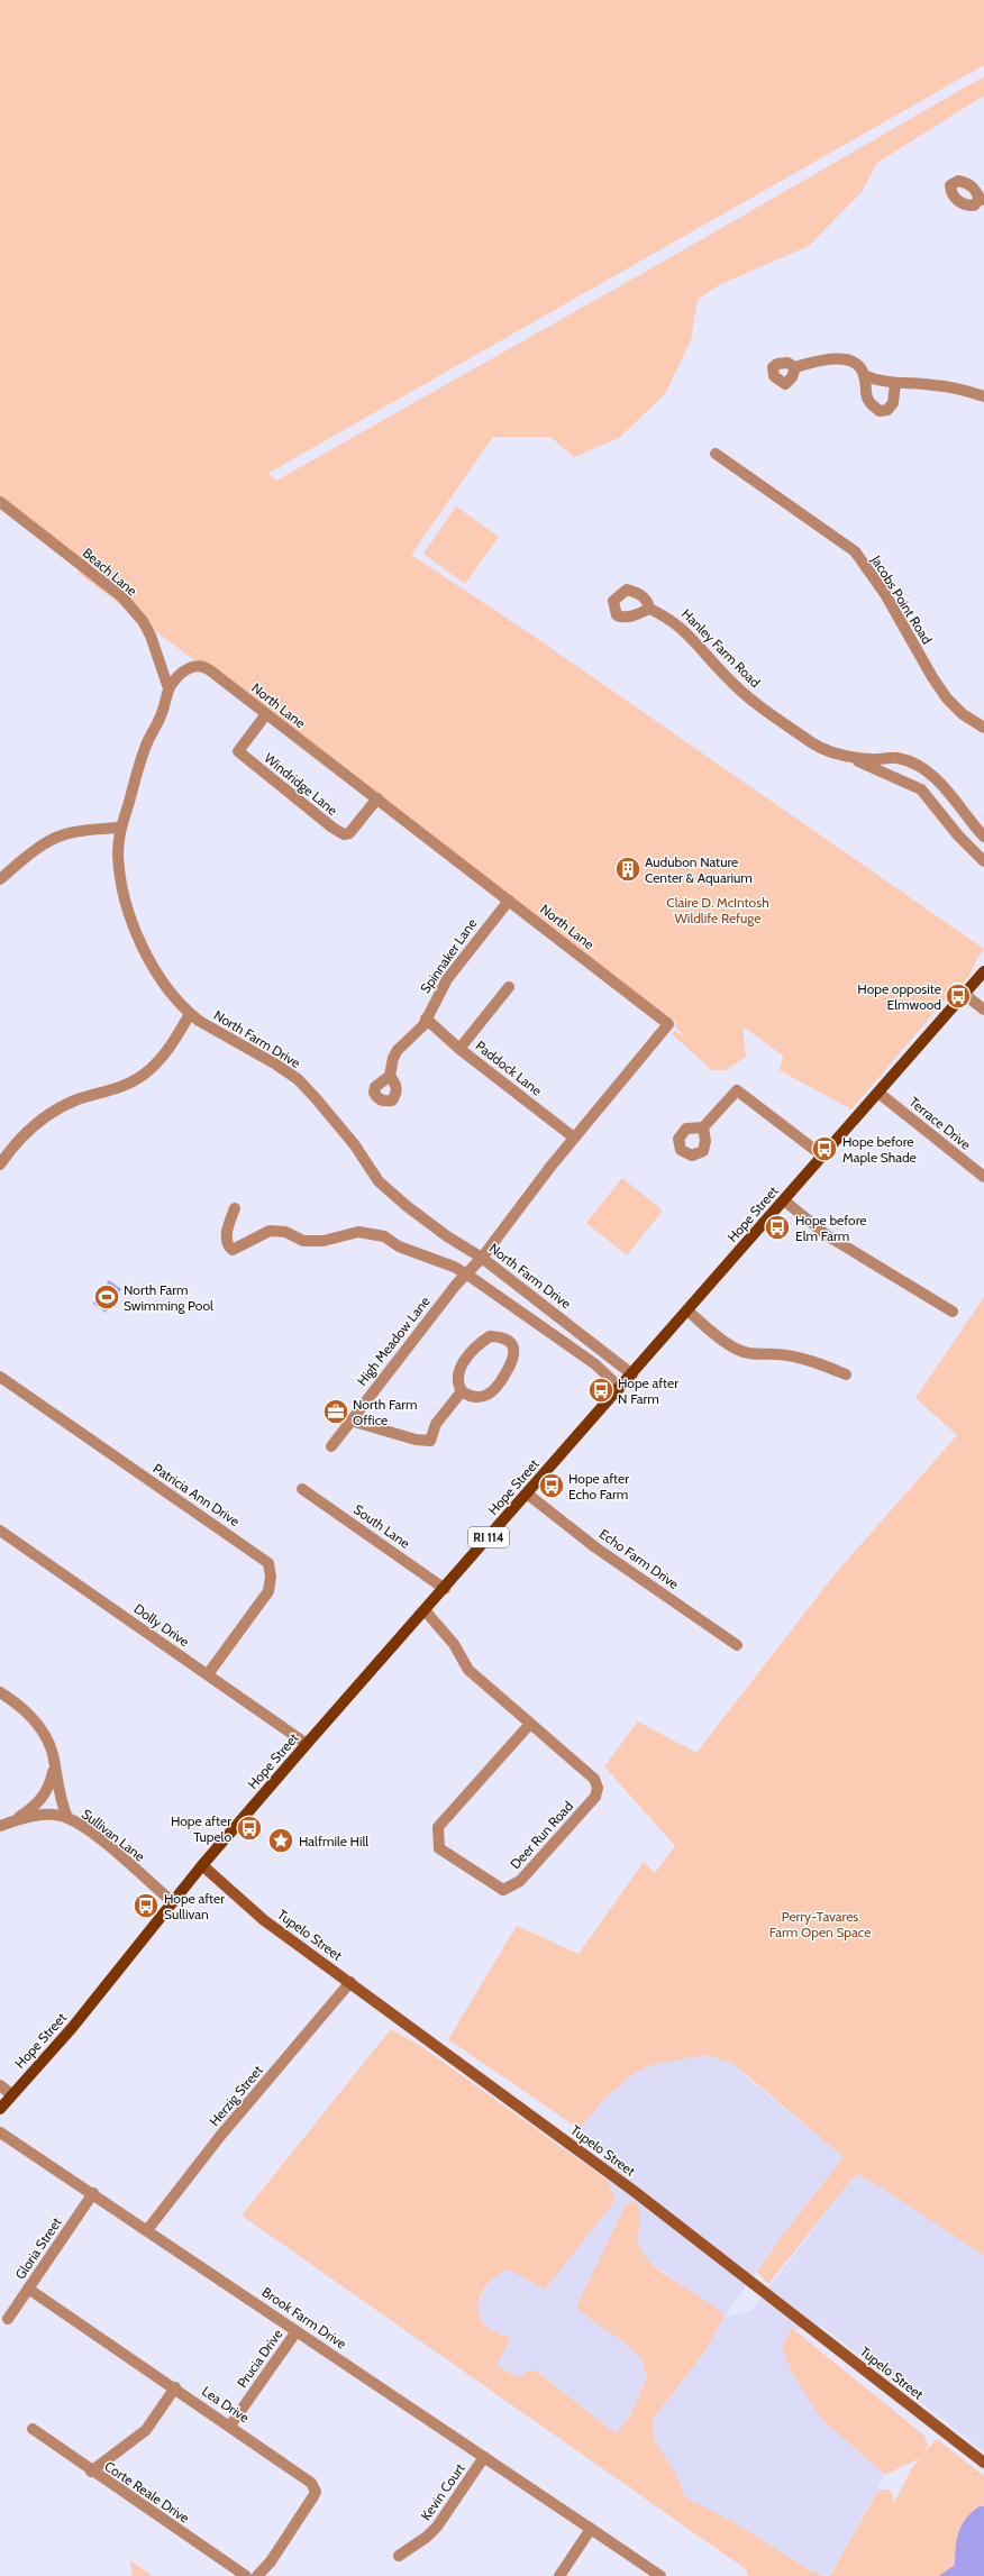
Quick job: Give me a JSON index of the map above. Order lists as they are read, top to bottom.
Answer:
{
  "streets": {
    "main road": ["Hope Street", "RI 114", "Tupelo Street"],
    "street": [
      "Beach Lane",
      "Jacobs Point Road",
      "Hanley Farm Road",
      "North Lane",
      "Windridge Lane",
      "Spinnaker Lane",
      "North Farm Drive",
      "Paddock Lane",
      "Terrace Drive",
      "High Meadow Lane",
      "Patricia Ann Drive",
      "South Lane",
      "Echo Farm Drive",
      "Dolly Drive",
      "Sullivan Lane",
      "Deer Run Road",
      "Herzig Street",
      "Gloria Street",
      "Brook Farm Drive",
      "Prucia Drive",
      "Lea Drive",
      "Corte Reale Drive",
      "Kevin Court"
    ]
  },
  "crossings": [
    ["Beach Lane", "North Farm Drive"],
    ["North Lane", "Windridge Lane"],
    ["North Lane", "Spinnaker Lane"],
    ["North Lane", "North Farm Drive"],
    ["North Lane", "Paddock Lane"],
    ["North Lane", "High Meadow Lane"],
    ["Spinnaker Lane", "Paddock Lane"],
    ["North Farm Drive", "Hope Street"],
    ["North Farm Drive", "High Meadow Lane"],
    ["Terrace Drive", "Hope Street"],
    ["Hope Street", "South Lane"],
    ["Hope Street", "Echo Farm Drive"],
    ["Hope Street", "Dolly Drive"],
    ["Hope Street", "Sullivan Lane"],
    ["Hope Street", "Deer Run Road"],
    ["Hope Street", "Tupelo Street"],
    ["Patricia Ann Drive", "Dolly Drive"],
    ["Tupelo Street", "Herzig Street"],
    ["Herzig Street", "Brook Farm Drive"],
    ["Gloria Street", "Brook Farm Drive"],
    ["Gloria Street", "Lea Drive"],
    ["Brook Farm Drive", "Prucia Drive"],
    ["Brook Farm Drive", "Kevin Court"],
    ["Prucia Drive", "Lea Drive"]
  ],
  "parks": ["Claire D. McIntosh Wildlife Refuge", "Perry-Tavares Farm Open Space"],
  "places": {
    "building": ["Audubon Nature Center & Aquarium"],
    "bus stop": [
      "Hope opposite Elmwood",
      "Hope before Maple Shade",
      "Hope before Elm Farm",
      "Hope after N Farm",
      "Hope after Echo Farm",
      "Hope after Tupelo",
      "Hope after Sullivan"
    ],
    "sports": ["North Farm Swimming Pool"],
    "office": ["North Farm Office"],
    "place": ["Halfmile Hill"]
  }
}
